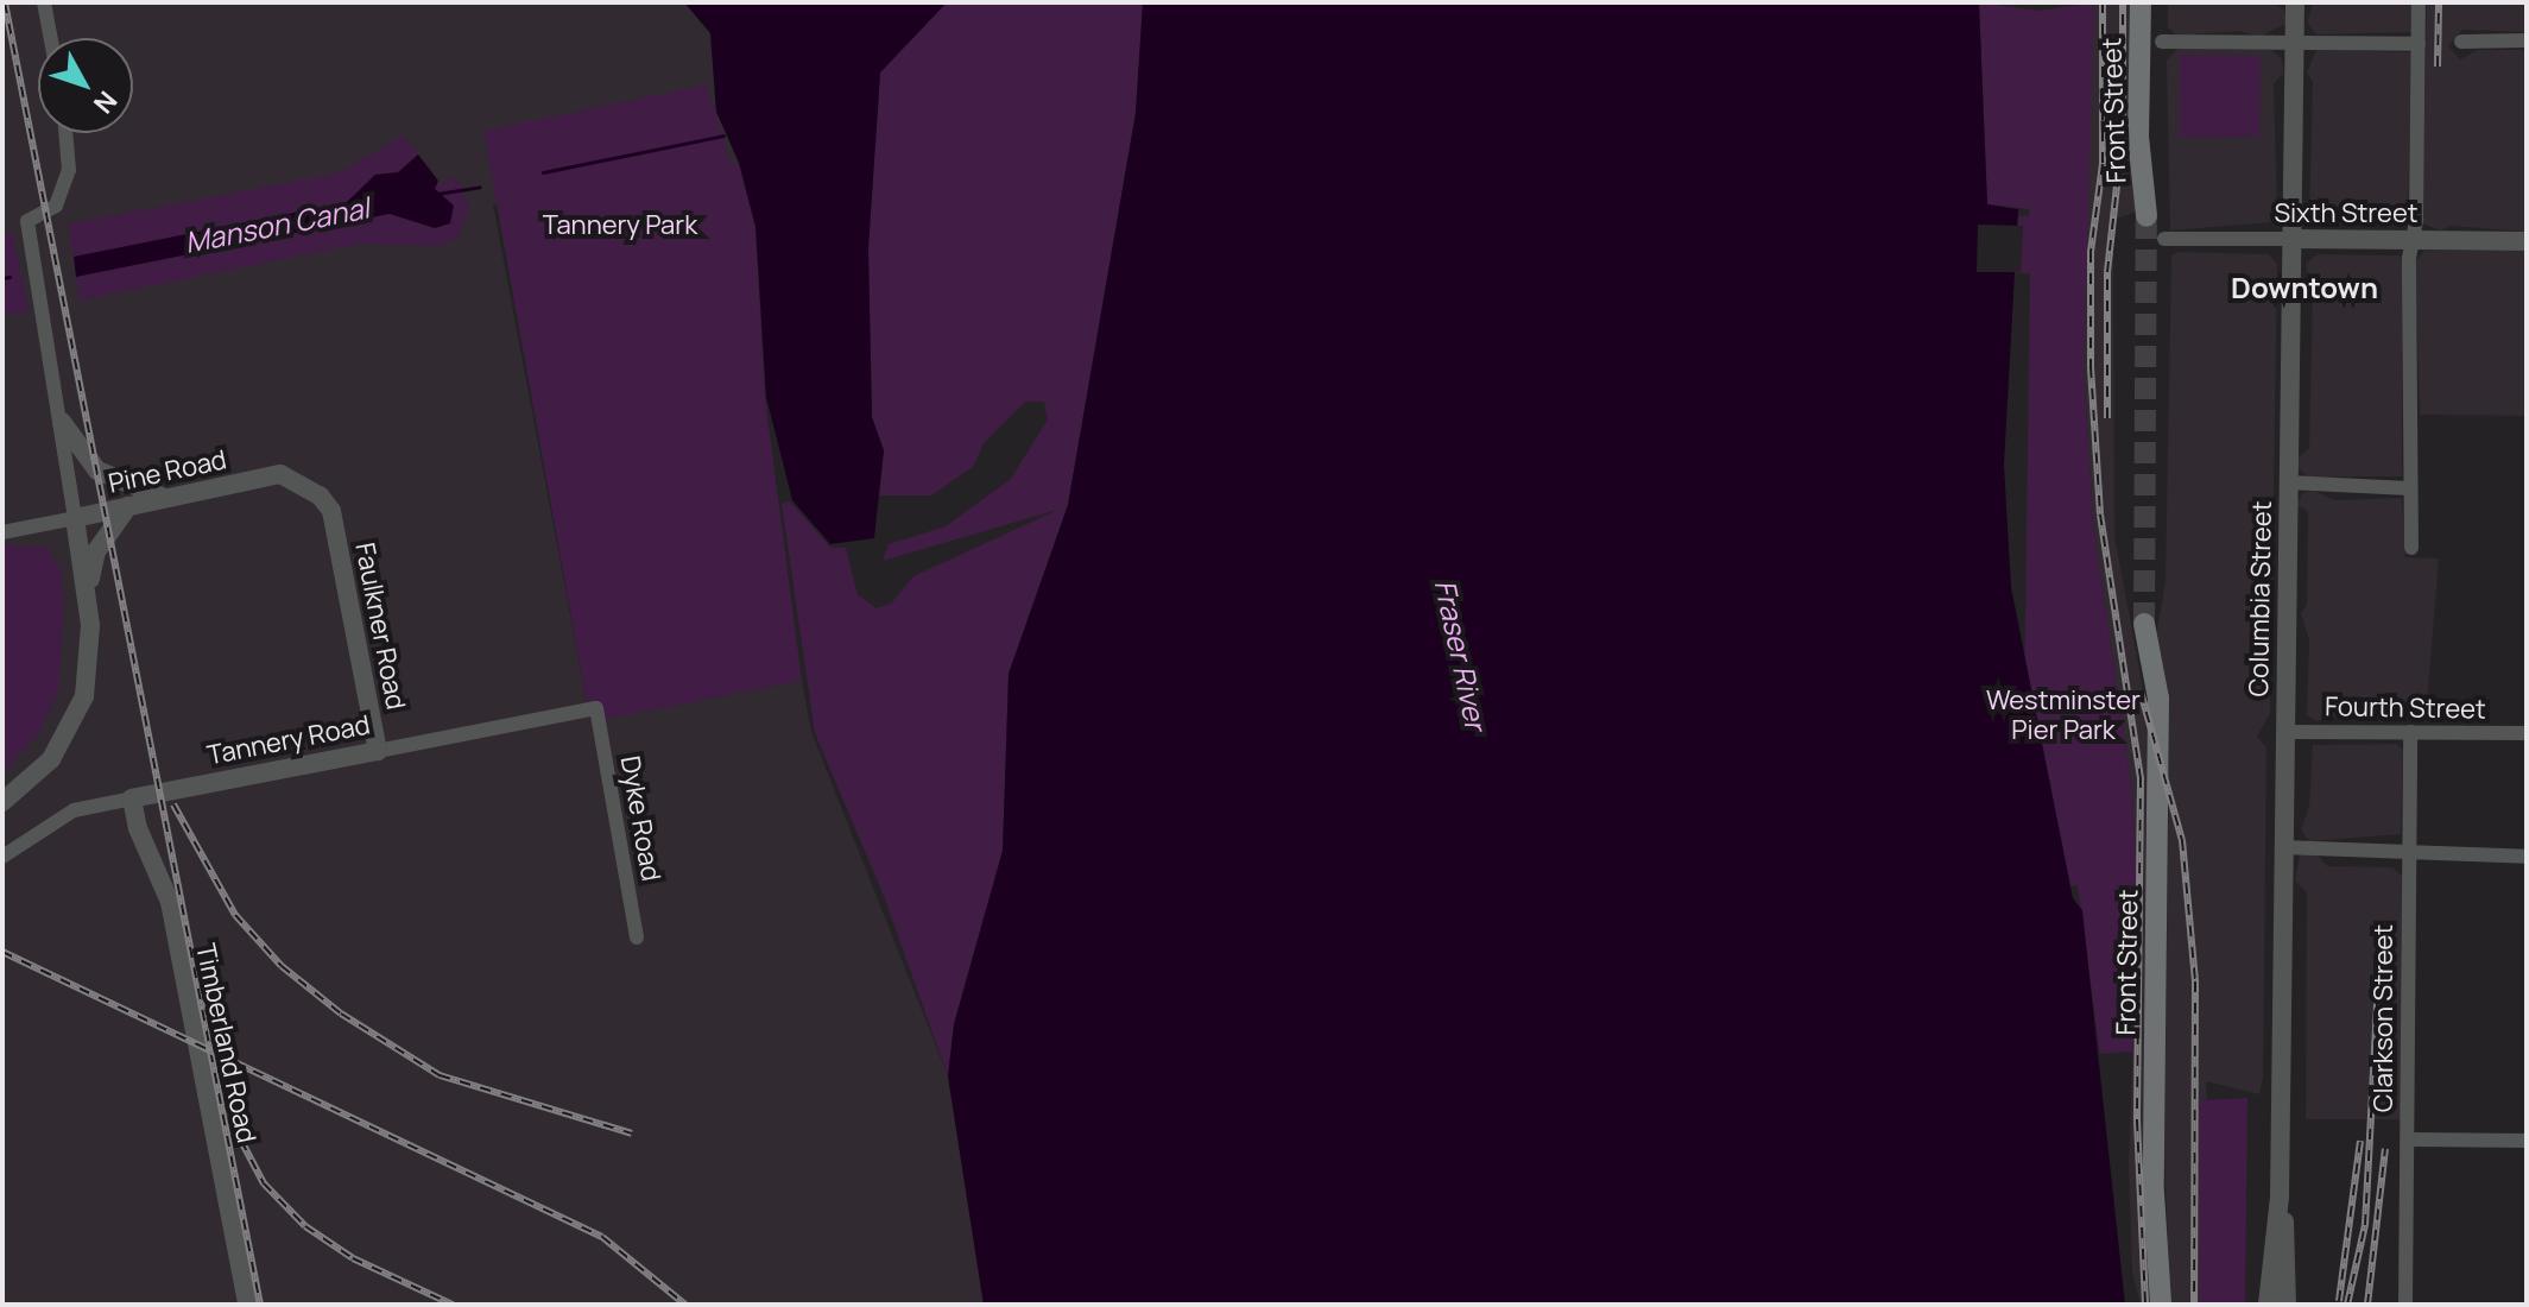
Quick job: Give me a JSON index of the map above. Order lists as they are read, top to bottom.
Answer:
{
  "streets": {
    "main road": ["Front Street"],
    "street": [
      "Sixth Street",
      "Pine Road",
      "Columbia Street",
      "Faulkner Road",
      "Fourth Street",
      "Tannery Road",
      "Dyke Road",
      "Clarkson Street",
      "Timberland Road"
    ]
  },
  "crossings": [
    ["Sixth Street", "Columbia Street"],
    ["Pine Road", "Faulkner Road"],
    ["Columbia Street", "Fourth Street"],
    ["Faulkner Road", "Tannery Road"],
    ["Fourth Street", "Clarkson Street"],
    ["Tannery Road", "Dyke Road"],
    ["Tannery Road", "Timberland Road"]
  ],
  "districts": ["Downtown"],
  "water": ["Manson Canal", "Fraser River"],
  "parks": ["Tannery Park", "Westminster Pier Park"],
  "north": "bottom right"
}
